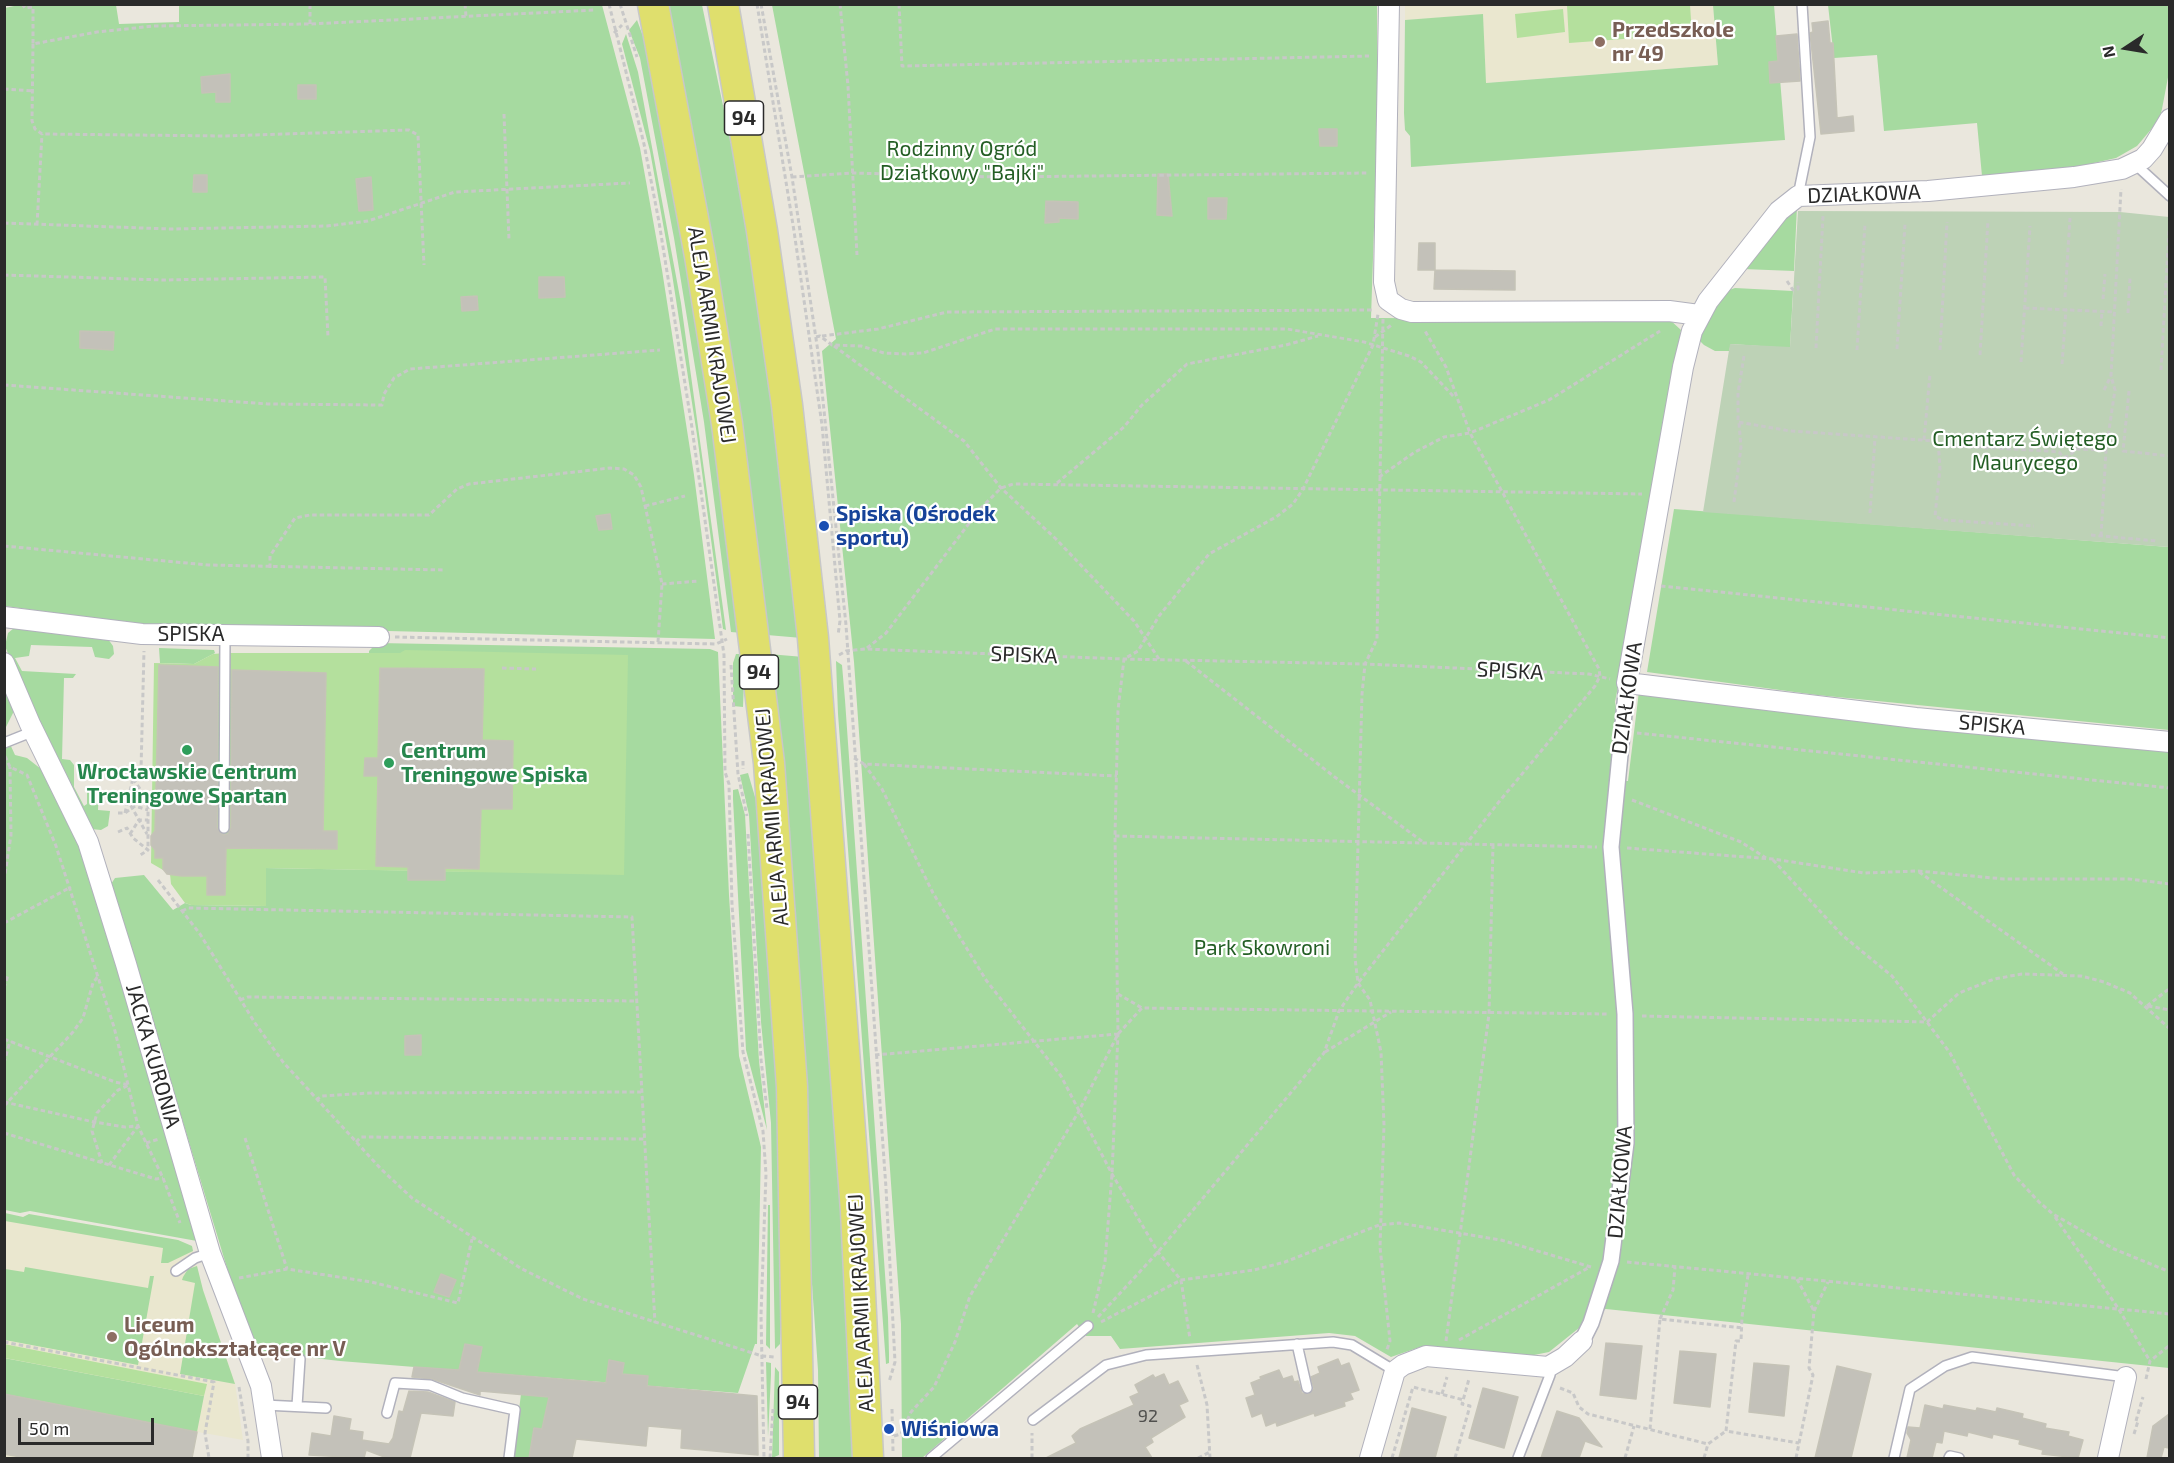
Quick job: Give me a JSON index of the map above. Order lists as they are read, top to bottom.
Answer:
{
  "streets": {
    "main road": ["94", "ALEJA ARMII KRAJOWEJ"],
    "street": ["DZIAŁKOWA", "SPISKA", "JACKA KURONIA"]
  },
  "crossings": [
    ["DZIAŁKOWA", "SPISKA"]
  ],
  "parks": ["Rodzinny Ogród Działkowy \"Bajki\"", "Cmentarz Świętego Maurycego", "Park Skowroni"],
  "places": [
    "Przedszkole nr 49",
    "Spiska (Ośrodek sportu)",
    "Wrocławskie Centrum Treningowe Spartan",
    "Centrum Treningowe Spiska",
    "Liceum Ogólnokształcące nr V",
    "Wiśniowa"
  ],
  "house_numbers": ["92"],
  "scale_bar": "50 m",
  "north": "left"
}
